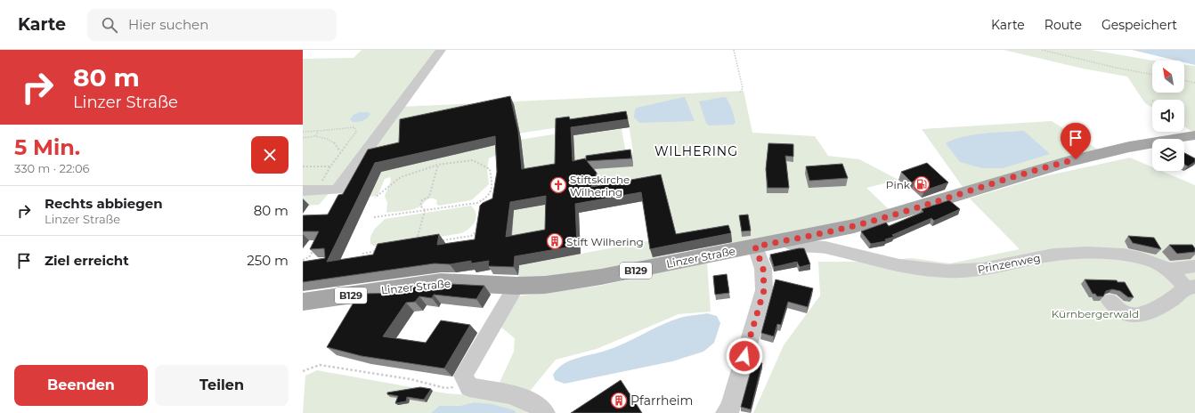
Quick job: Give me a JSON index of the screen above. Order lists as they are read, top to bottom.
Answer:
{
  "streets": {
    "main road": ["Linzer Straße", "B129"],
    "street": ["Prinzenweg"]
  },
  "crossings": [
    ["Linzer Straße", "Prinzenweg"]
  ],
  "districts": ["WILHERING"],
  "parks": ["Kürnbergerwald"],
  "places": {
    "fuel station": ["Pink"],
    "church": ["Stiftskirche Wilhering"],
    "building": ["Stift Wilhering", "Pfarrheim"]
  },
  "north": "top left",
  "page": {
    "header": "Karte",
    "search": "Hier suchen",
    "nav": ["Karte", "Route", "Gespeichert"],
    "turn": ["80 m", "Linzer Straße"],
    "heading": ["5 Min.", "330 m · 22:06"],
    "list": [
      {
        "name": "Rechts abbiegen",
        "note": "Linzer Straße",
        "value": "80 m"
      },
      {
        "name": "Ziel erreicht",
        "value": "250 m"
      }
    ],
    "buttons": ["Beenden", "Teilen"]
  }
}
